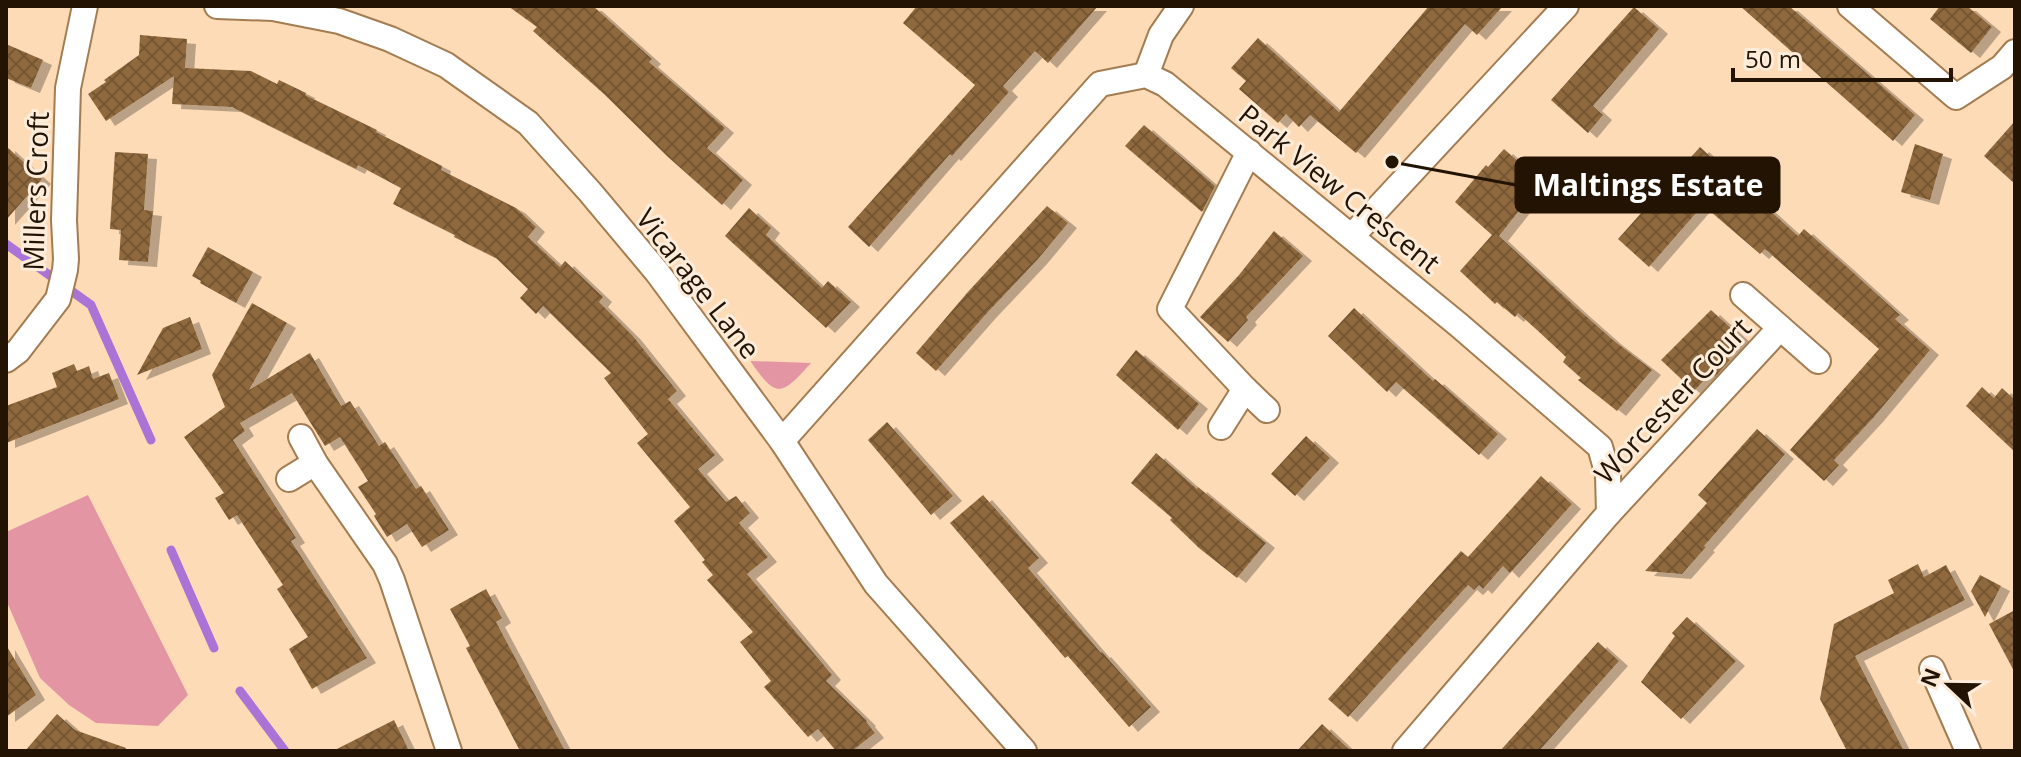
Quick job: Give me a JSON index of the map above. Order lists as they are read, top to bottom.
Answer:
{
  "streets": {
    "street": [
      "Park View Crescent",
      "Millers Croft",
      "Vicarage Lane",
      "Worcester Court"
    ]
  },
  "crossings": [
    ["Park View Crescent", "Worcester Court"]
  ],
  "places": ["Maltings Estate"],
  "scale_bar": "50 m",
  "north": "left"
}
